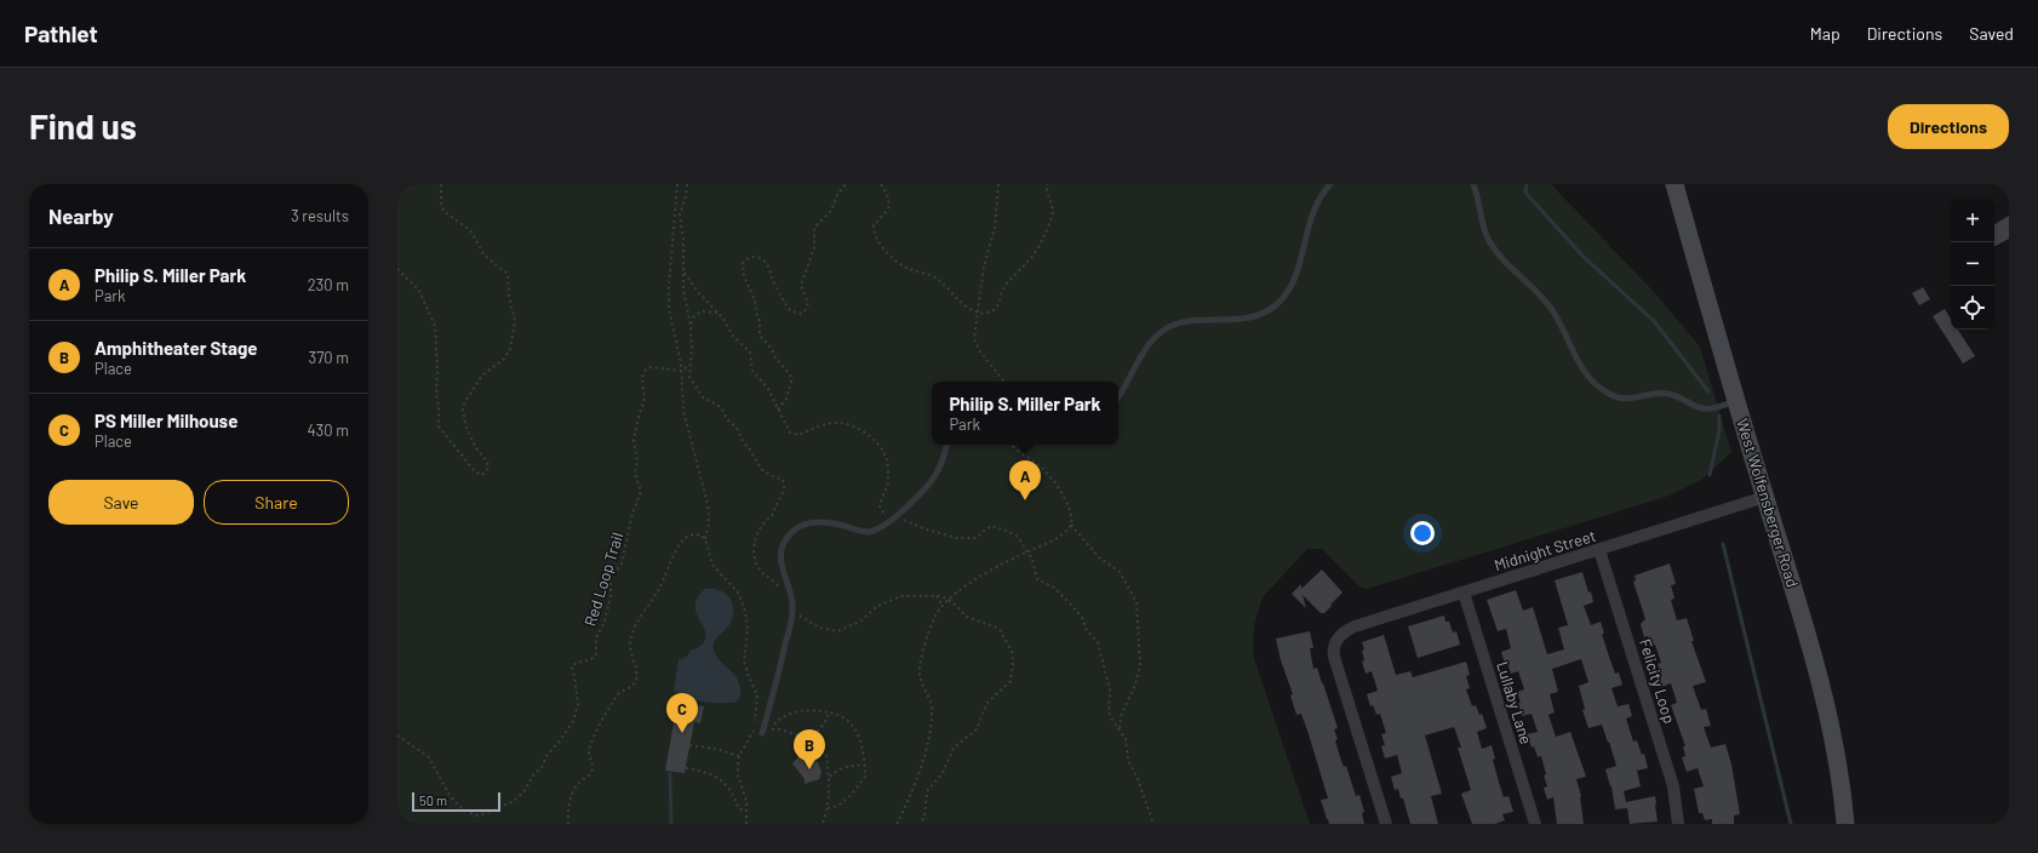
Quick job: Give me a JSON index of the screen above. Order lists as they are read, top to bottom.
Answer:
{
  "streets": {
    "main road": ["West Wolfensberger Road"],
    "street": ["Midnight Street", "Felicity Loop", "Lullaby Lane"],
    "path": ["Red Loop Trail"]
  },
  "crossings": [
    ["West Wolfensberger Road", "Midnight Street"],
    ["Midnight Street", "Felicity Loop"],
    ["Midnight Street", "Lullaby Lane"]
  ],
  "scale_bar": "50 m",
  "page": {
    "header": "Pathlet",
    "nav": ["Map", "Directions", "Saved"],
    "buttons": [
      "Directions",
      ["Save", "Share"]
    ],
    "title": "Find us",
    "heading": ["Nearby", "3 results"],
    "map_buttons": ["+", "−"],
    "list": [
      {
        "mark": "A",
        "name": "Philip S. Miller Park",
        "note": "Park",
        "value": "230 m"
      },
      {
        "mark": "B",
        "name": "Amphitheater Stage",
        "note": "Place",
        "value": "370 m"
      },
      {
        "mark": "C",
        "name": "PS Miller Milhouse",
        "note": "Place",
        "value": "430 m"
      }
    ],
    "popup": ["Philip S. Miller Park", "Park"],
    "pins": ["A", "C", "B"],
    "scale": "50 m"
  }
}
